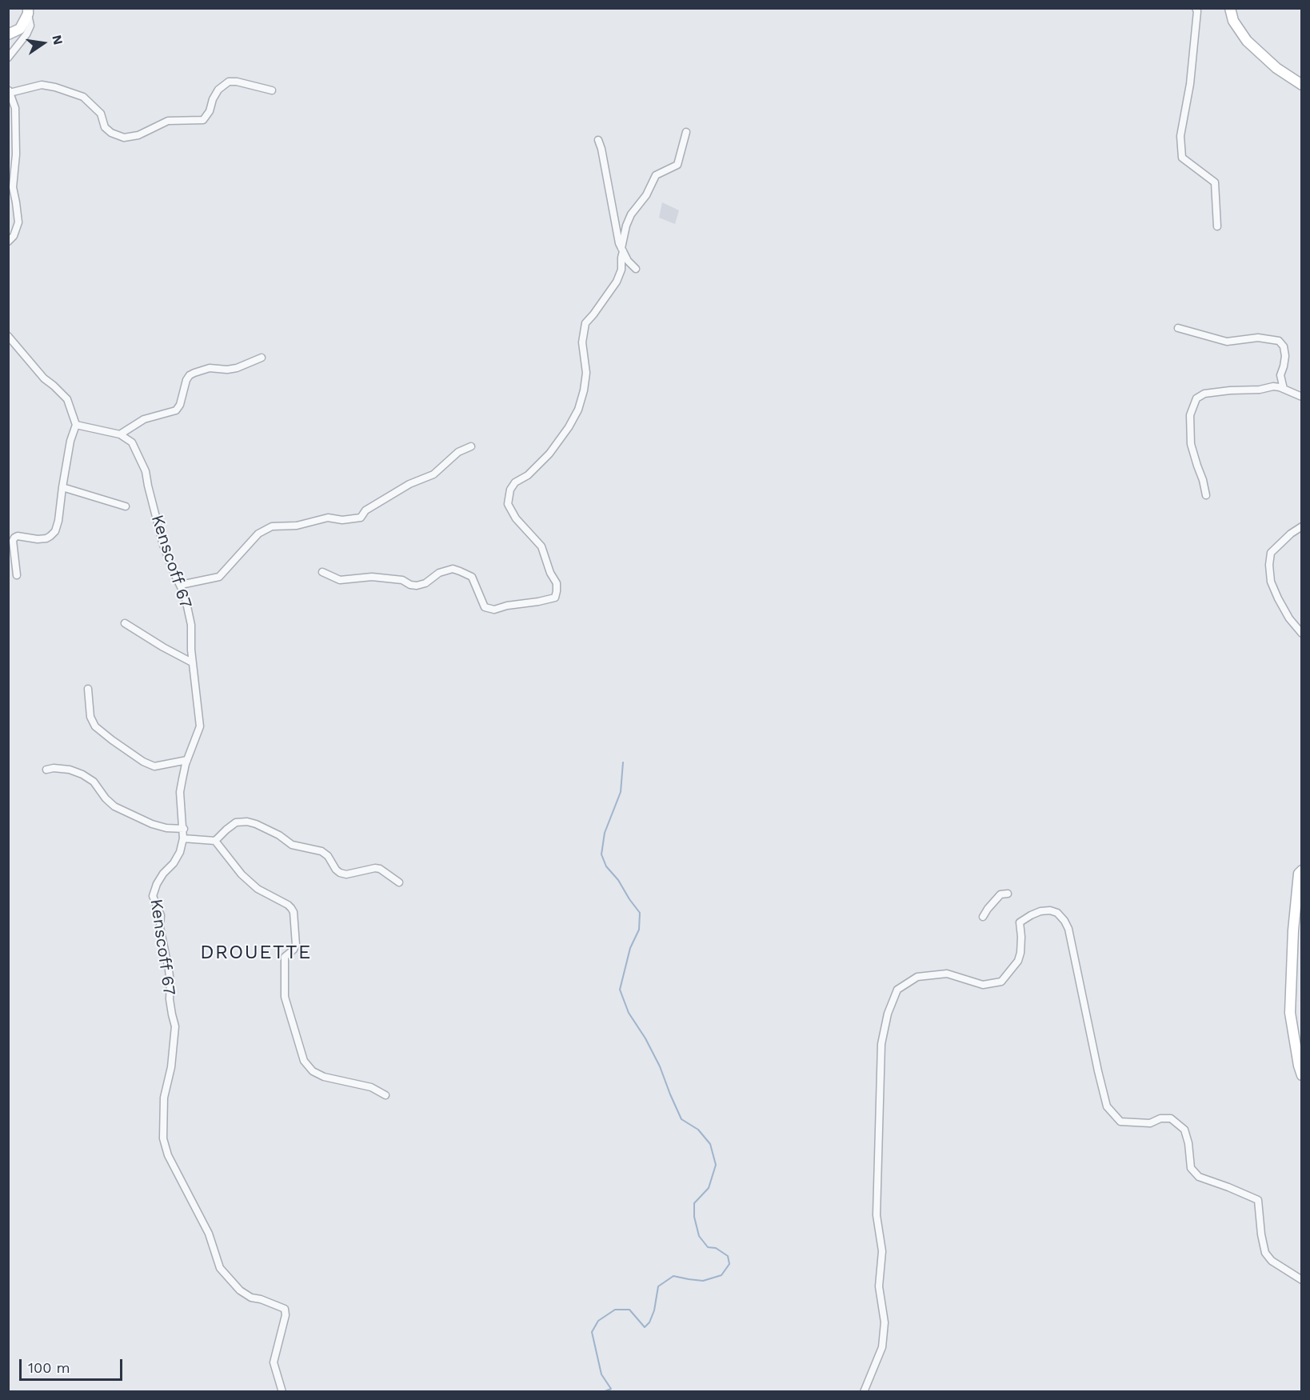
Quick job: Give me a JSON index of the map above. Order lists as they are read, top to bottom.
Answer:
{
  "streets": {
    "street": ["Kenscoff 67"]
  },
  "districts": ["DROUETTE"],
  "scale_bar": "100 m",
  "north": "right"
}
